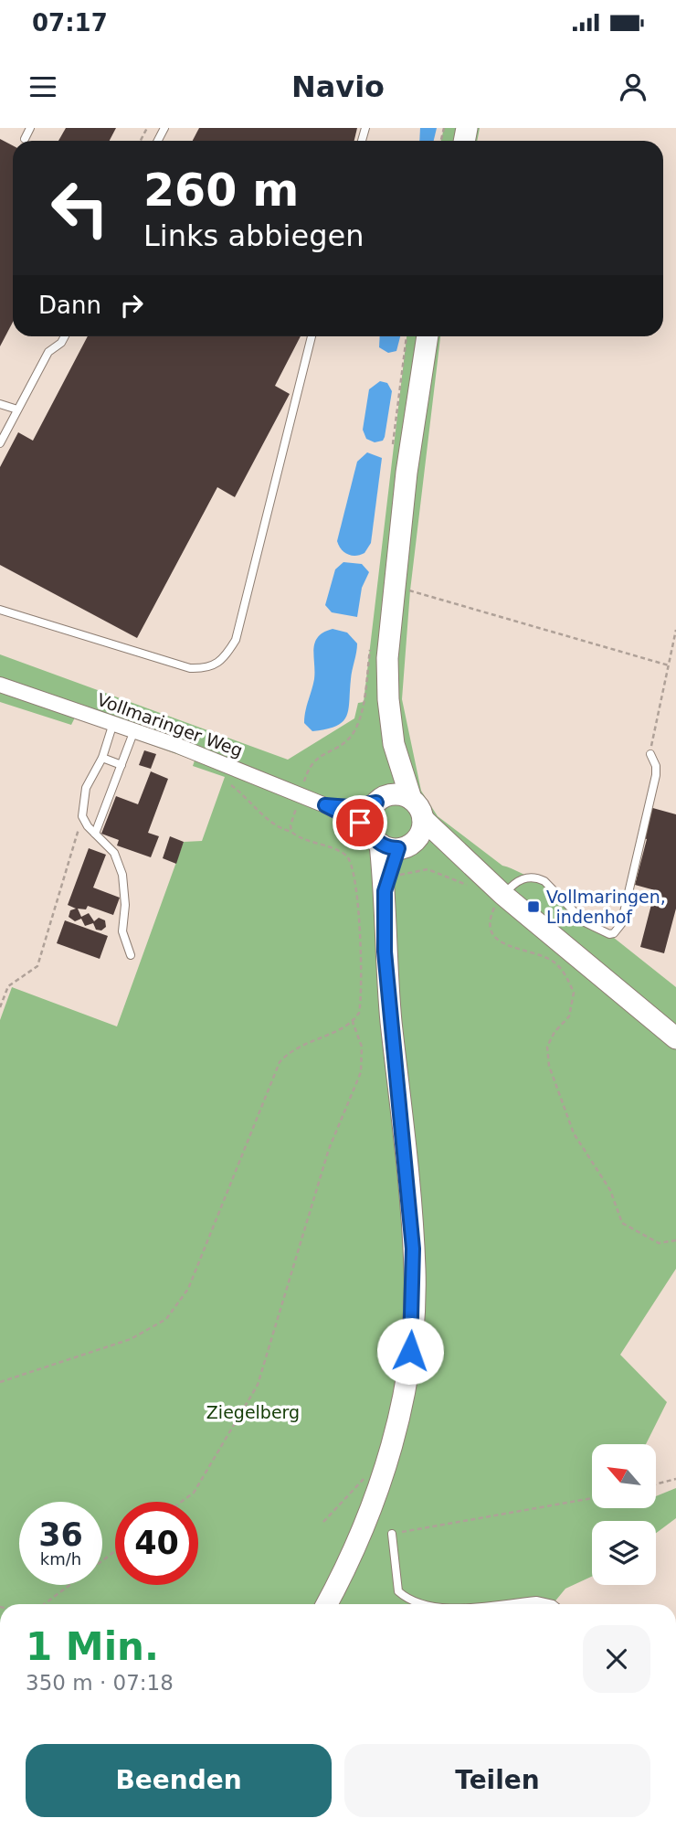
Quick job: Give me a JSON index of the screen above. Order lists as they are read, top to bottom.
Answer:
{
  "streets": {
    "street": ["Vollmaringer Weg"]
  },
  "parks": ["Ziegelberg"],
  "places": {
    "transit": ["Vollmaringen, Lindenhof"]
  },
  "north": "top left",
  "page": {
    "status": "07:17",
    "header": "Navio",
    "turn": ["260 m", "Links abbiegen"],
    "then": "Dann",
    "speed": "36 km/h",
    "limit": "40",
    "heading": ["1 Min.", "350 m · 07:18"],
    "buttons": ["Beenden", "Teilen"]
  }
}
